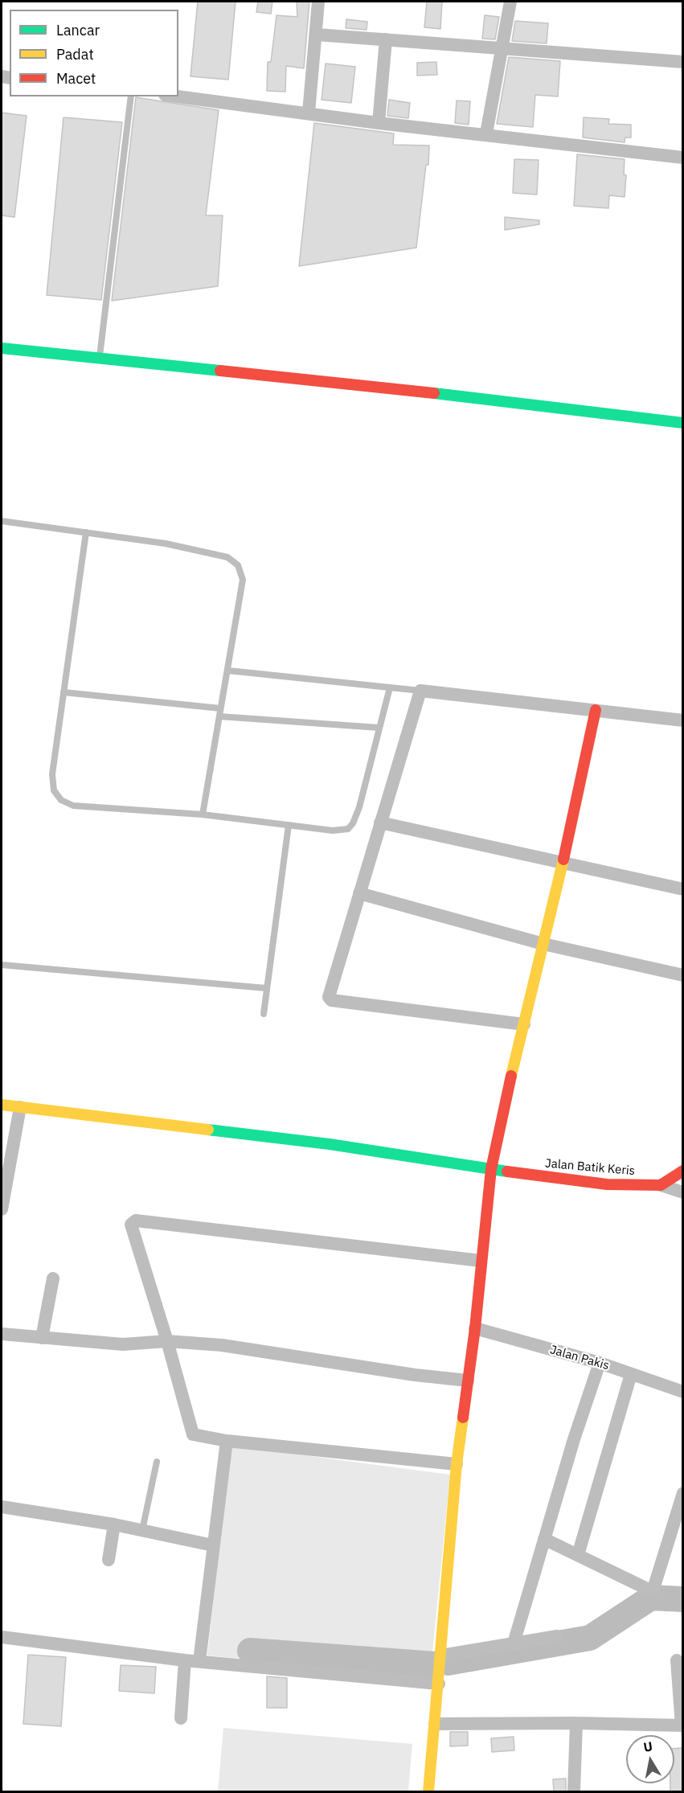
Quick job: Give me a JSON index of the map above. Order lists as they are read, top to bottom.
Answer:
{
  "streets": {
    "street": ["Jalan Batik Keris", "Jalan Pakis"]
  },
  "legend": ["Lancar", "Padat", "Macet"],
  "north": "top"
}
